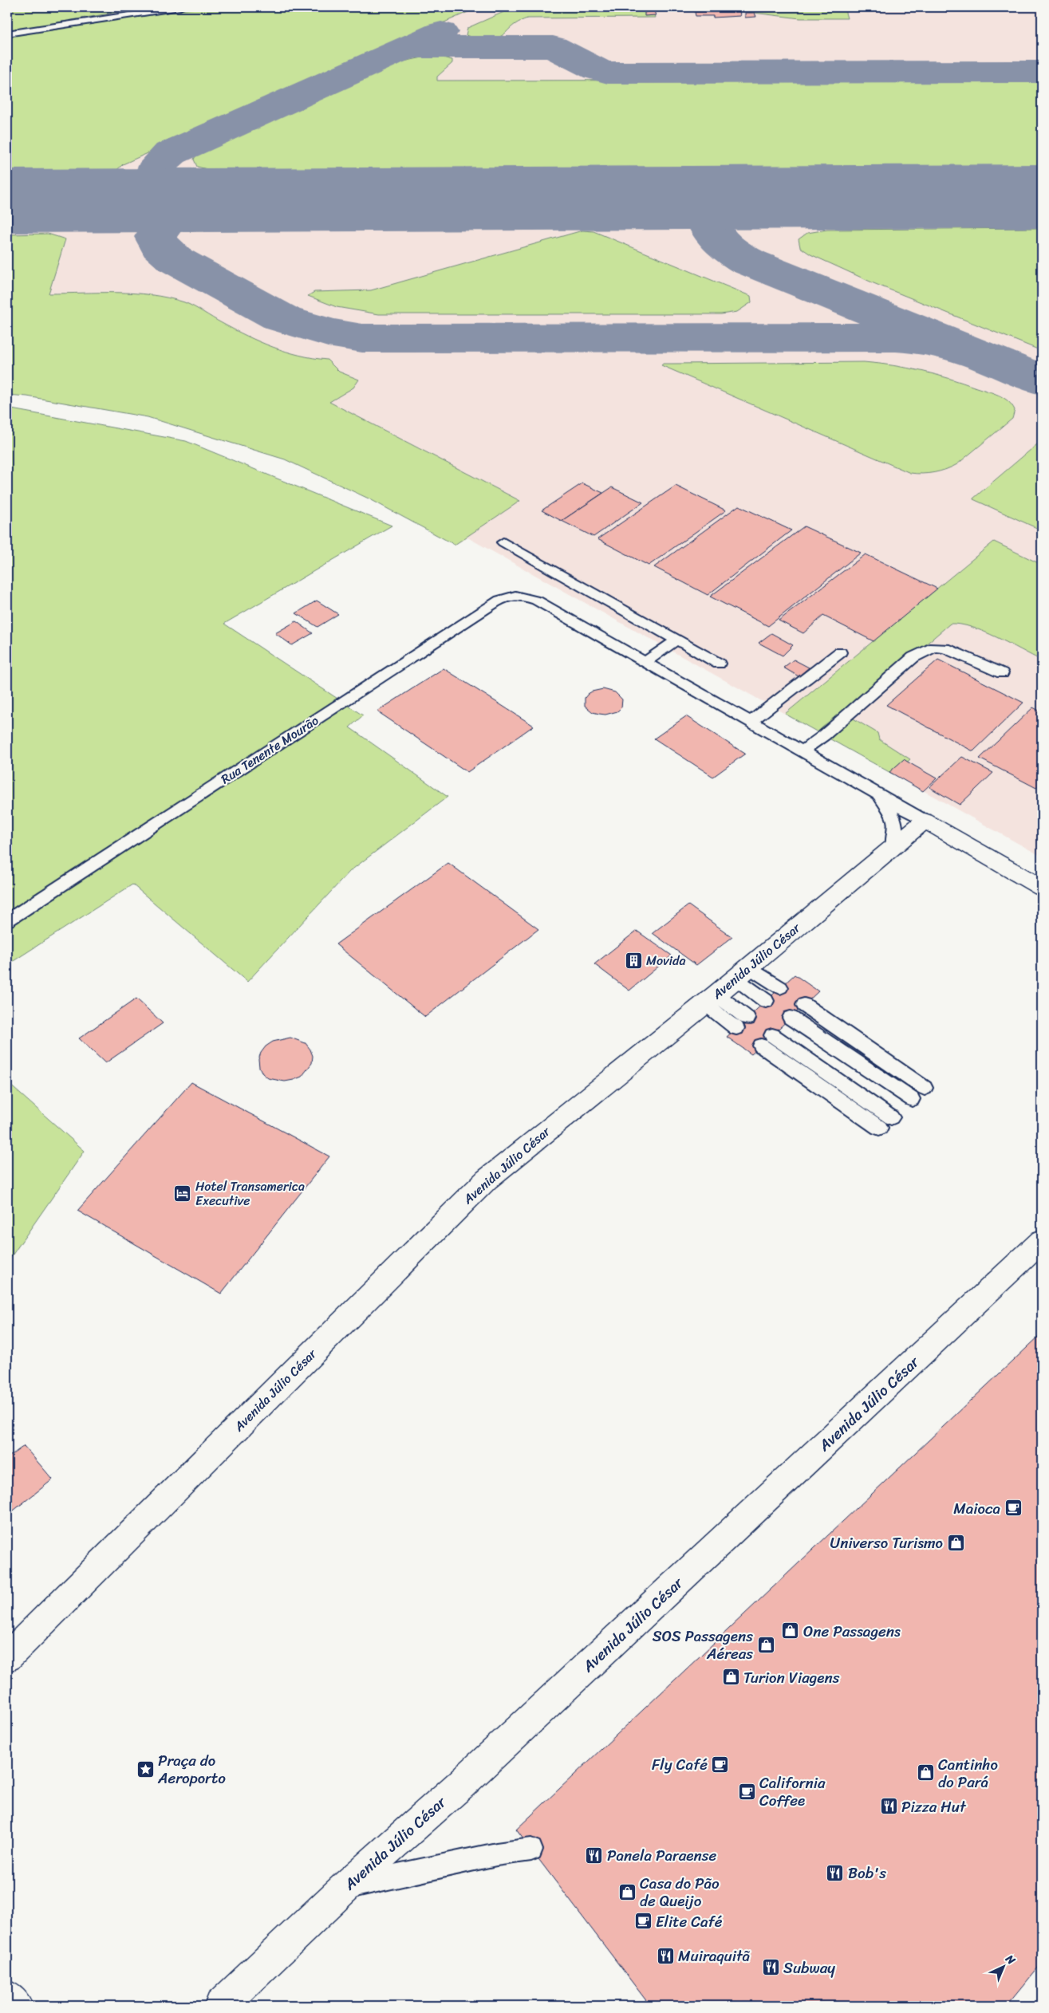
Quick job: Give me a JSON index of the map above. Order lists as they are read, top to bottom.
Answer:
{
  "streets": {
    "street": ["Avenida Júlio César"],
    "lane": ["Rua Tenente Mourão"]
  },
  "crossings": [
    ["Rua Tenente Mourão", "Avenida Júlio César"]
  ],
  "places": {
    "building": ["Movida"],
    "hotel": ["Hotel Transamerica Executive"],
    "cafe": [
      "Maioca",
      "Fly Café",
      "California Coffee",
      "Elite Café"
    ],
    "shop": [
      "Universo Turismo",
      "One Passagens",
      "SOS Passagens Aéreas",
      "Turion Viagens",
      "Cantinho do Pará",
      "Casa do Pão de Queijo"
    ],
    "place": ["Praça do Aeroporto"],
    "restaurant": [
      "Pizza Hut",
      "Panela Paraense",
      "Bob's",
      "Muiraquitã",
      "Subway"
    ]
  },
  "north": "top right"
}
